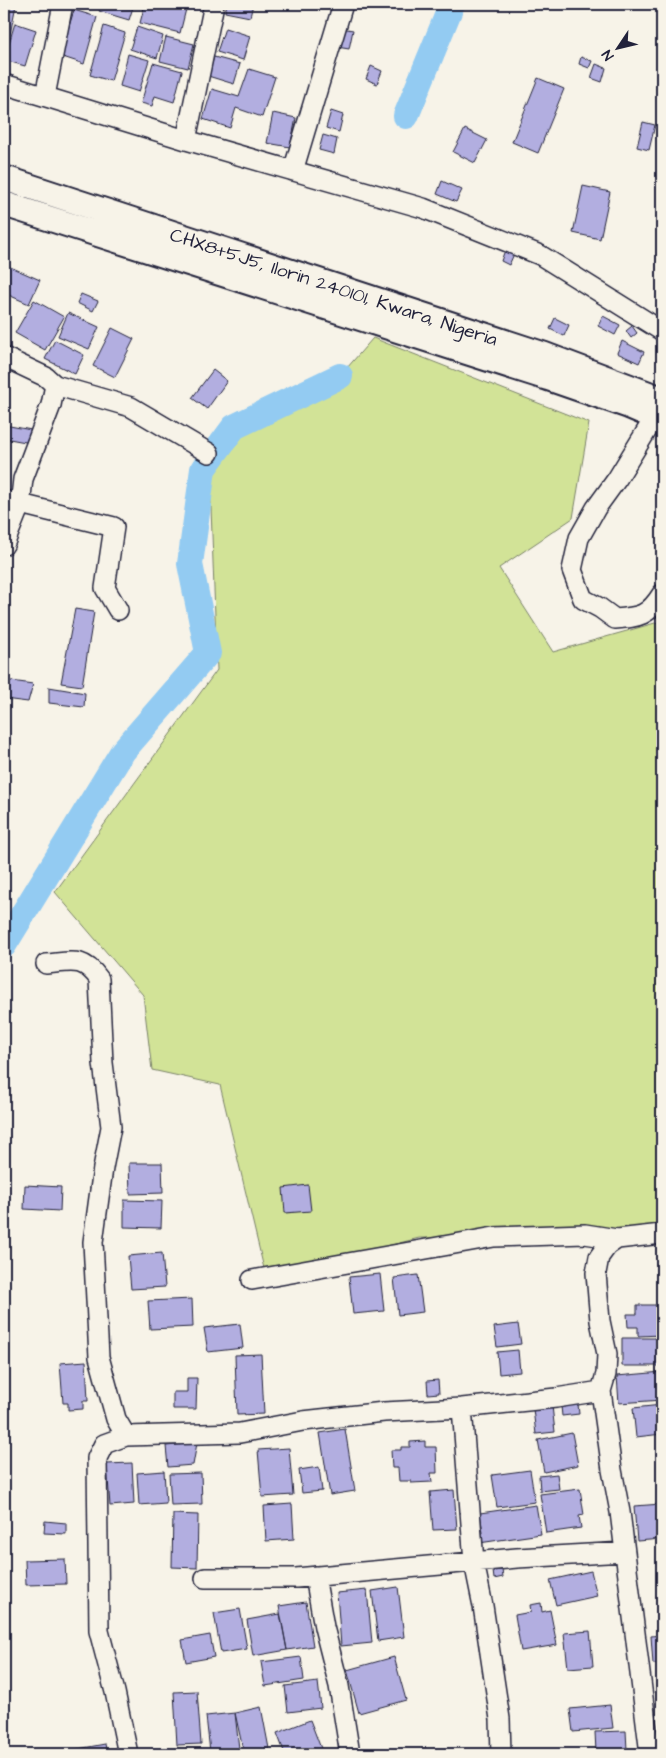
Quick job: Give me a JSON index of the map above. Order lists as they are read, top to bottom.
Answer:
{
  "streets": {
    "main road": ["CHX8+5J5, Ilorin 240101, Kwara, Nigeria"]
  },
  "north": "bottom left"
}
